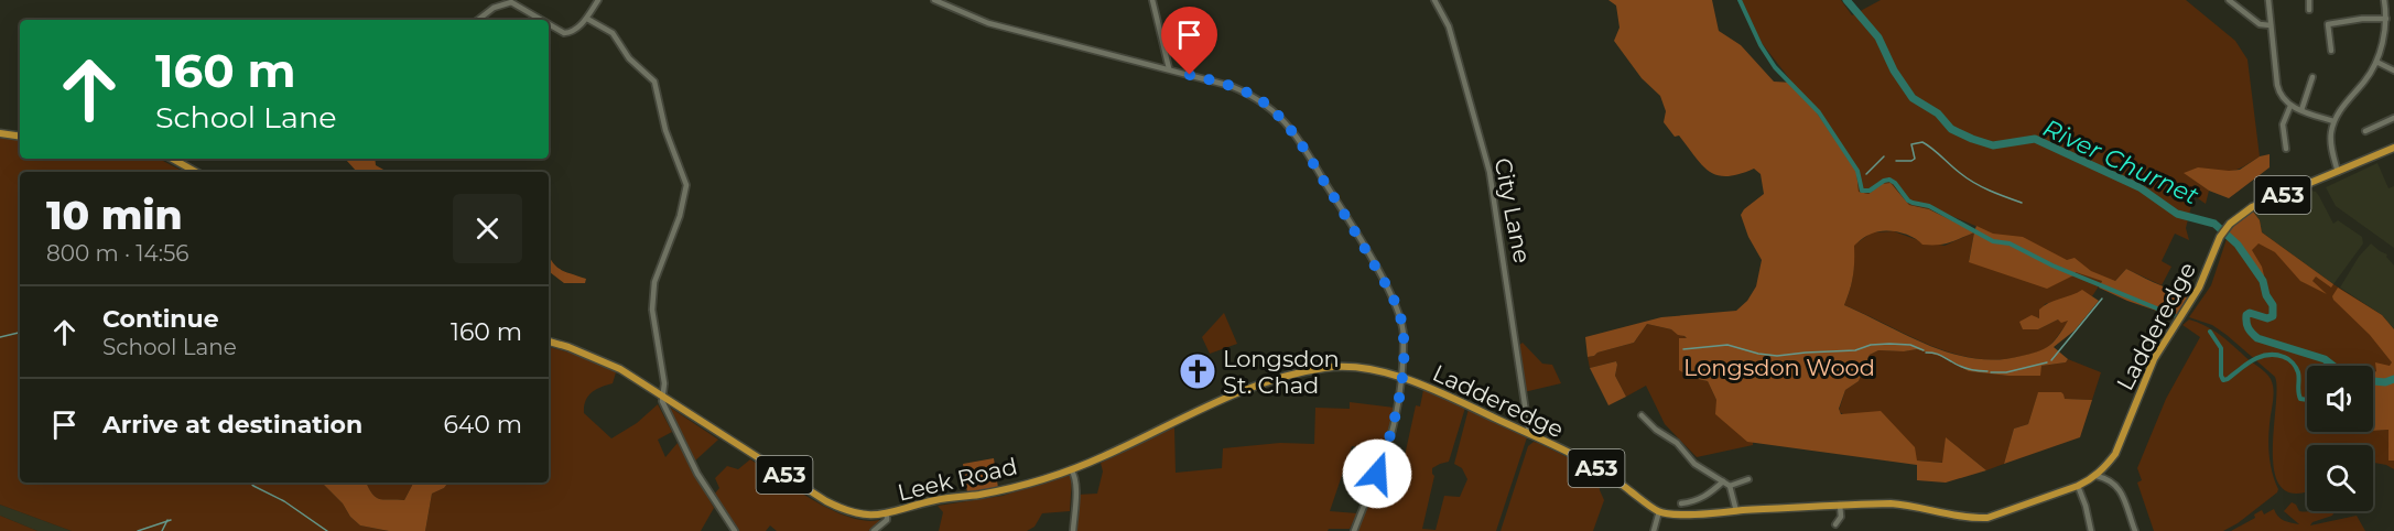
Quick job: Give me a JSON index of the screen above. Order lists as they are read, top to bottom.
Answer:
{
  "streets": {
    "highway": ["A53", "Ladderedge", "Leek Road"],
    "street": ["City Lane"]
  },
  "crossings": [
    ["A53", "Ladderedge"],
    ["City Lane", "Ladderedge"],
    ["Ladderedge", "Leek Road"]
  ],
  "water": ["River Churnet"],
  "parks": ["Longsdon Wood"],
  "places": {
    "church": ["Longsdon St. Chad"]
  },
  "page": {
    "turn": ["160 m", "School Lane"],
    "heading": ["10 min", "800 m · 14:56"],
    "list": [
      {
        "name": "Continue",
        "note": "School Lane",
        "value": "160 m"
      },
      {
        "name": "Arrive at destination",
        "value": "640 m"
      }
    ]
  }
}
